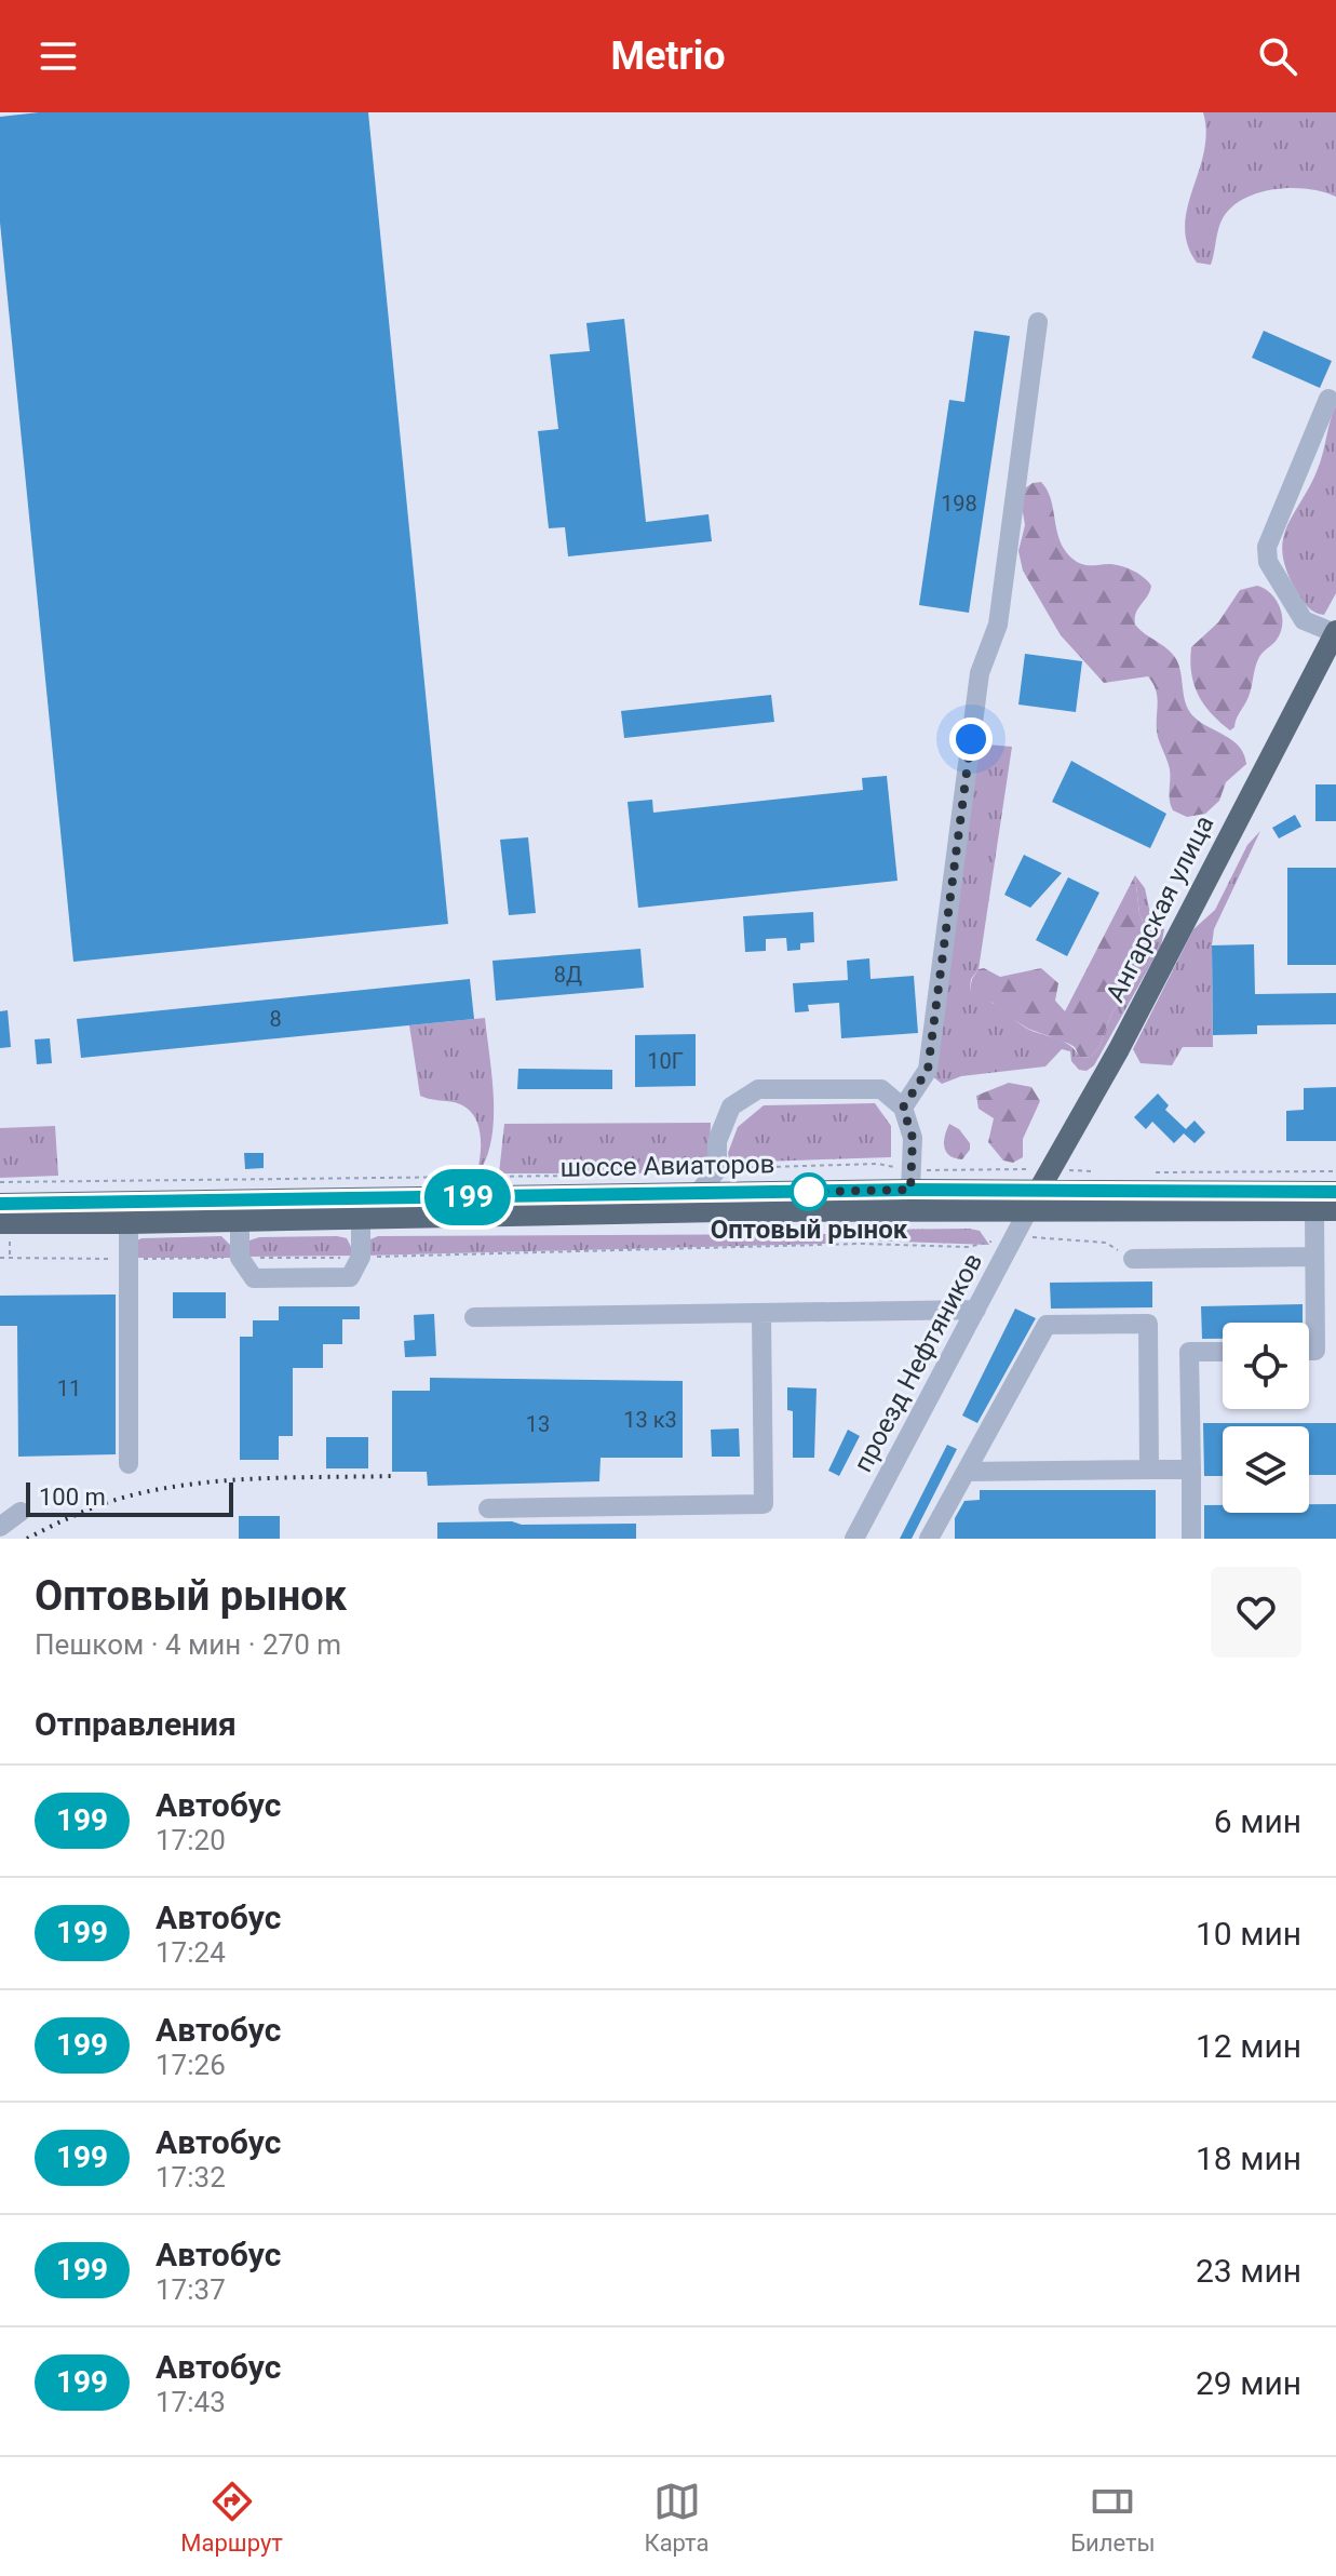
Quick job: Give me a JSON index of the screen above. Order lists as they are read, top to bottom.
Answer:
{
  "streets": {
    "main road": ["Ангарская улица", "шоссе Авиаторов"],
    "street": ["проезд Нефтяников"]
  },
  "crossings": [
    ["Ангарская улица", "шоссе Авиаторов"],
    ["Ангарская улица", "проезд Нефтяников"],
    ["шоссе Авиаторов", "проезд Нефтяников"]
  ],
  "places": ["Оптовый рынок"],
  "lines": ["bus line 199"],
  "house_numbers": [
    "198",
    "8Д",
    "8",
    "10Г",
    "11",
    "13 к3",
    "13"
  ],
  "scale_bar": "100 m",
  "page": {
    "header": "Metrio",
    "on_map": "199",
    "scale": "100 m",
    "heading": [
      ["Оптовый рынок", "Пешком · 4 мин · 270 m"],
      "Отправления"
    ],
    "list": [
      {
        "mark": "199",
        "name": "Автобус",
        "note": "17:20",
        "value": "6 мин"
      },
      {
        "mark": "199",
        "name": "Автобус",
        "note": "17:24",
        "value": "10 мин"
      },
      {
        "mark": "199",
        "name": "Автобус",
        "note": "17:26",
        "value": "12 мин"
      },
      {
        "mark": "199",
        "name": "Автобус",
        "note": "17:32",
        "value": "18 мин"
      },
      {
        "mark": "199",
        "name": "Автобус",
        "note": "17:37",
        "value": "23 мин"
      },
      {
        "mark": "199",
        "name": "Автобус",
        "note": "17:43",
        "value": "29 мин"
      }
    ],
    "tabs": ["Маршрут", "Карта", "Билеты"]
  }
}
